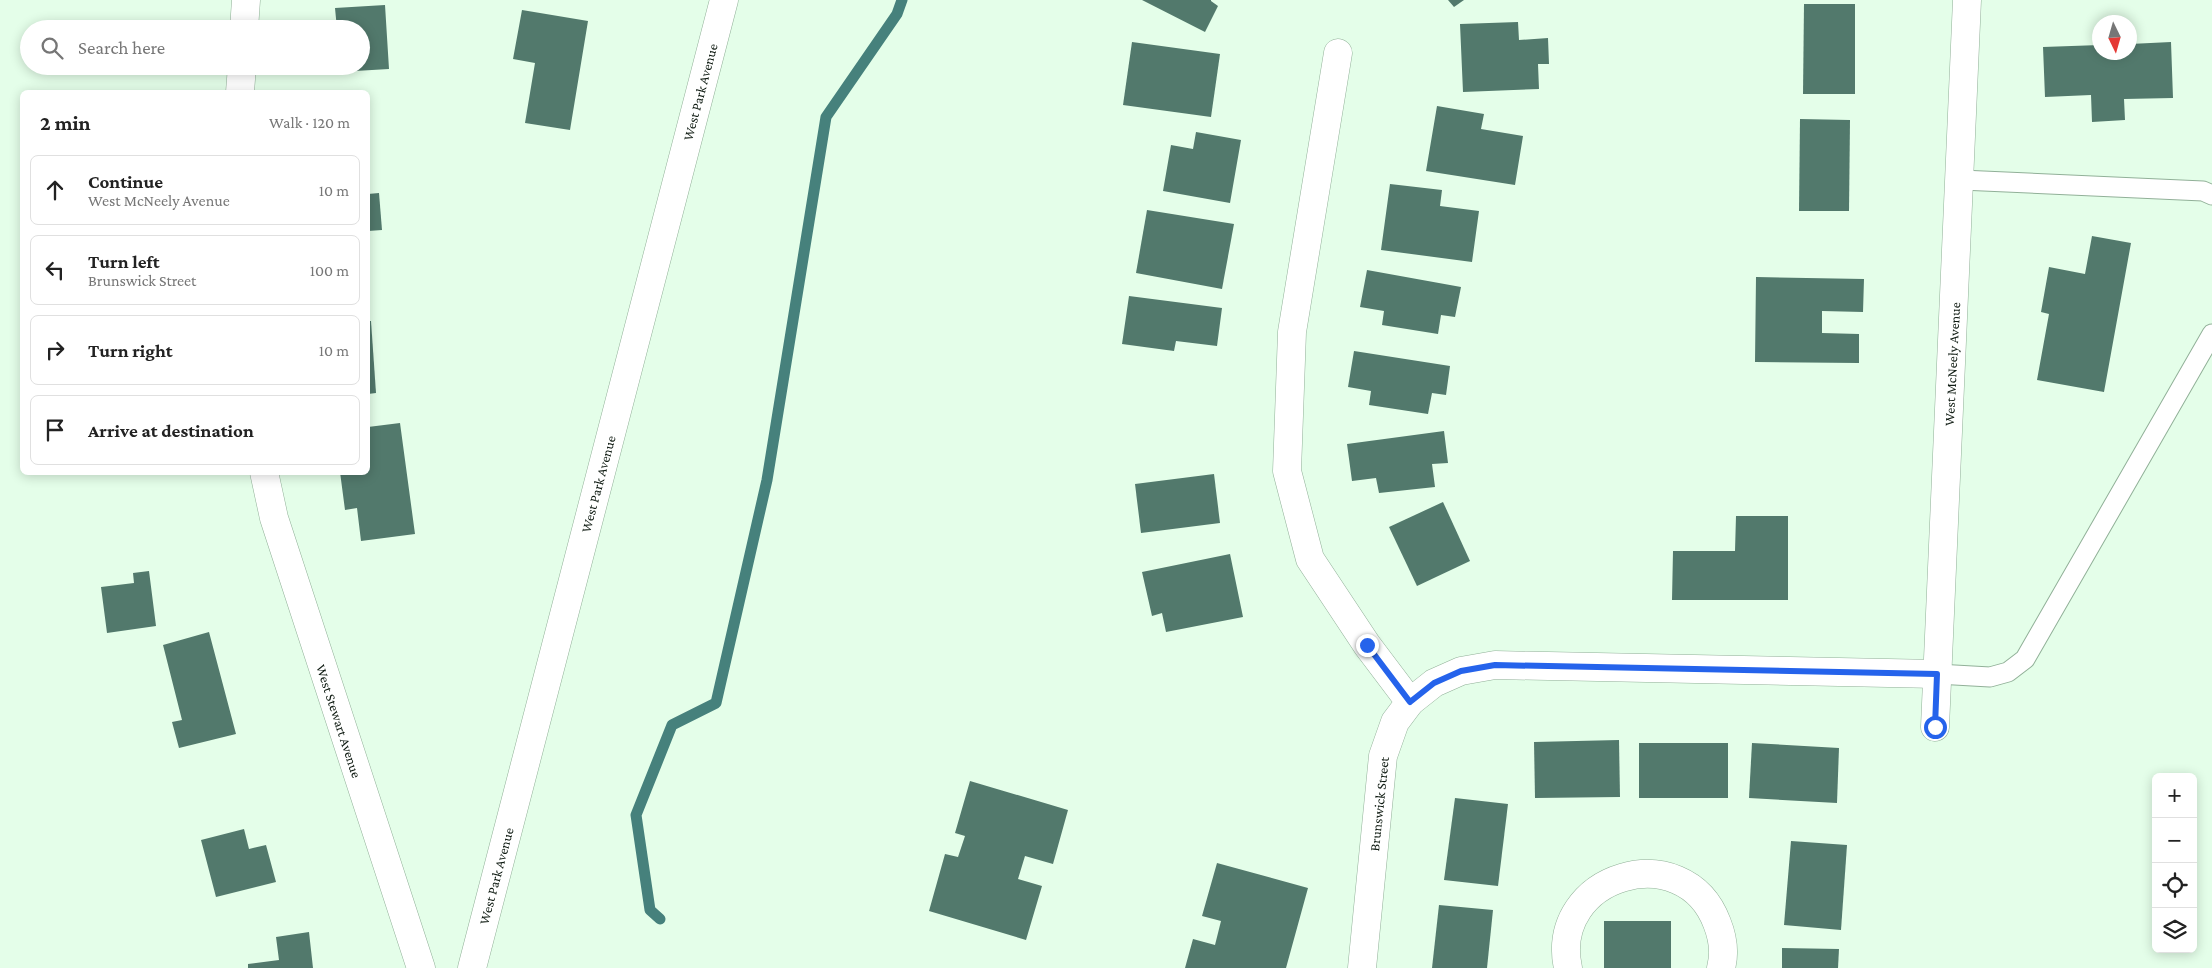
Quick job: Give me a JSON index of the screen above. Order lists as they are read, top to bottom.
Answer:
{
  "streets": {
    "street": [
      "West Park Avenue",
      "West McNeely Avenue",
      "West Stewart Avenue",
      "Brunswick Street"
    ]
  },
  "crossings": [
    ["West McNeely Avenue", "Brunswick Street"]
  ],
  "north": "bottom",
  "page": {
    "search": "Search here",
    "heading": ["2 min", "Walk · 120 m"],
    "list": [
      ["Continue", "West McNeely Avenue", "10 m"],
      ["Turn left", "Brunswick Street", "100 m"],
      ["Turn right", "10 m"],
      "Arrive at destination"
    ],
    "map_buttons": ["+", "−"]
  }
}
